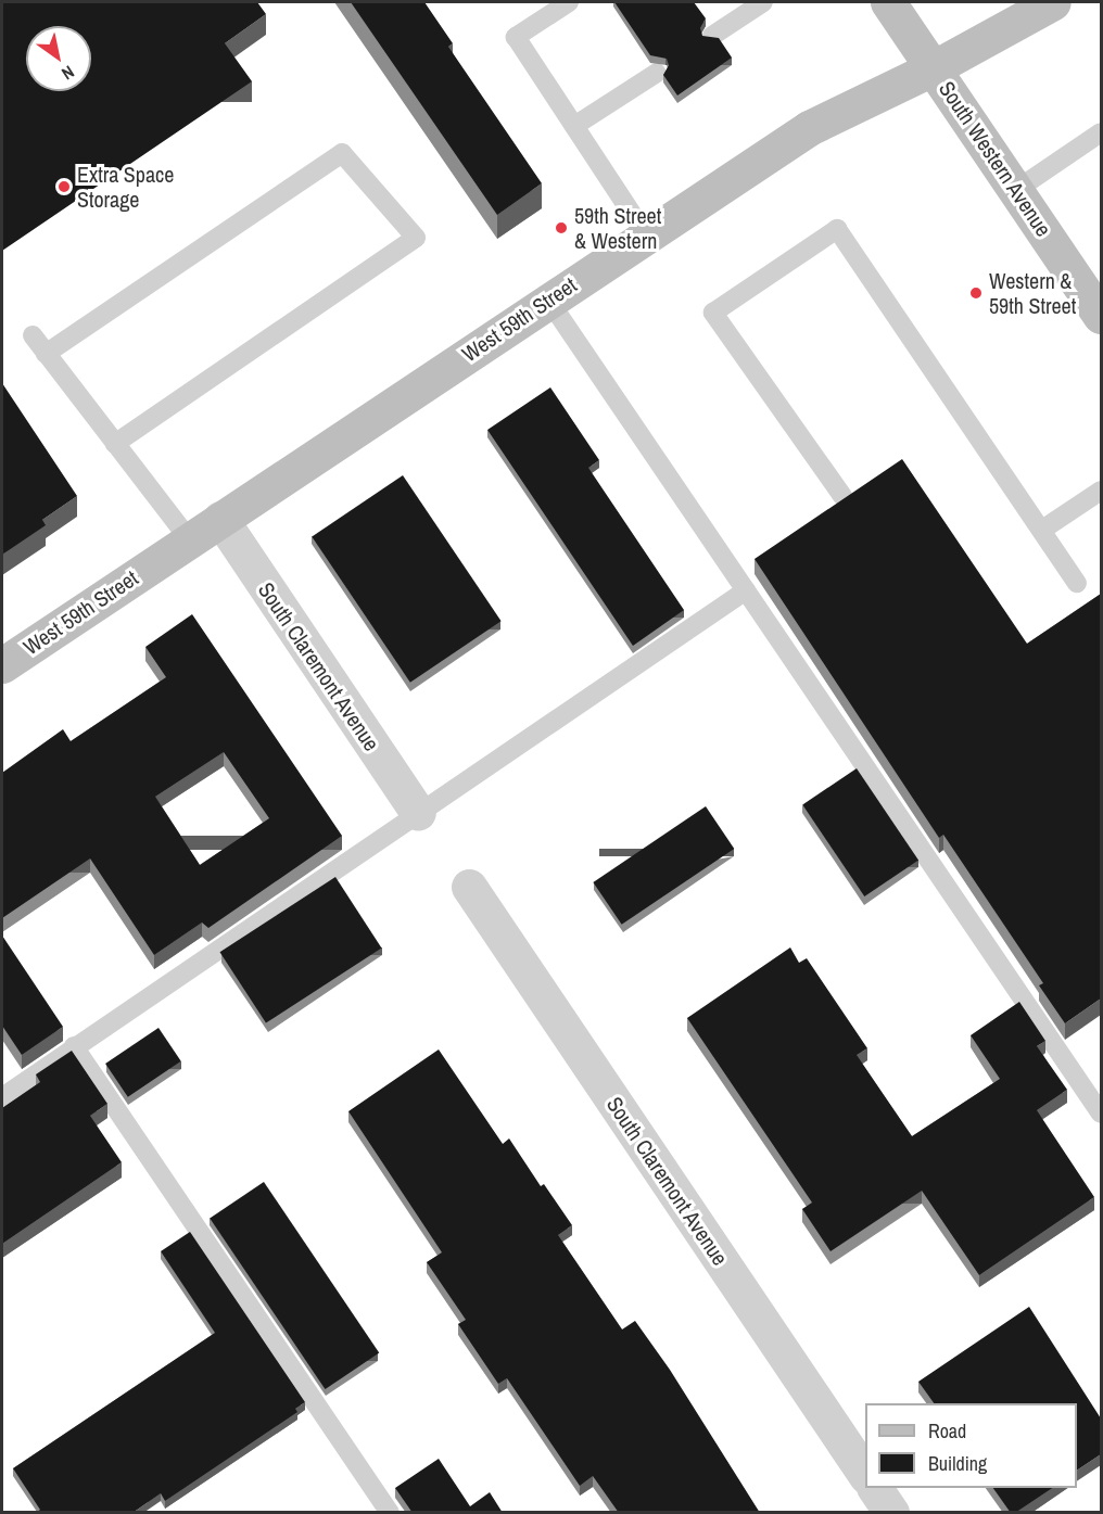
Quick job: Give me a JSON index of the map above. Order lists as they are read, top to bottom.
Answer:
{
  "streets": {
    "street": ["South Western Avenue", "West 59th Street", "South Claremont Avenue"]
  },
  "crossings": [
    ["South Western Avenue", "West 59th Street"],
    ["West 59th Street", "South Claremont Avenue"]
  ],
  "places": ["Extra Space Storage", "59th Street & Western", "Western & 59th Street"],
  "legend": ["Road", "Building"],
  "north": "bottom right"
}
